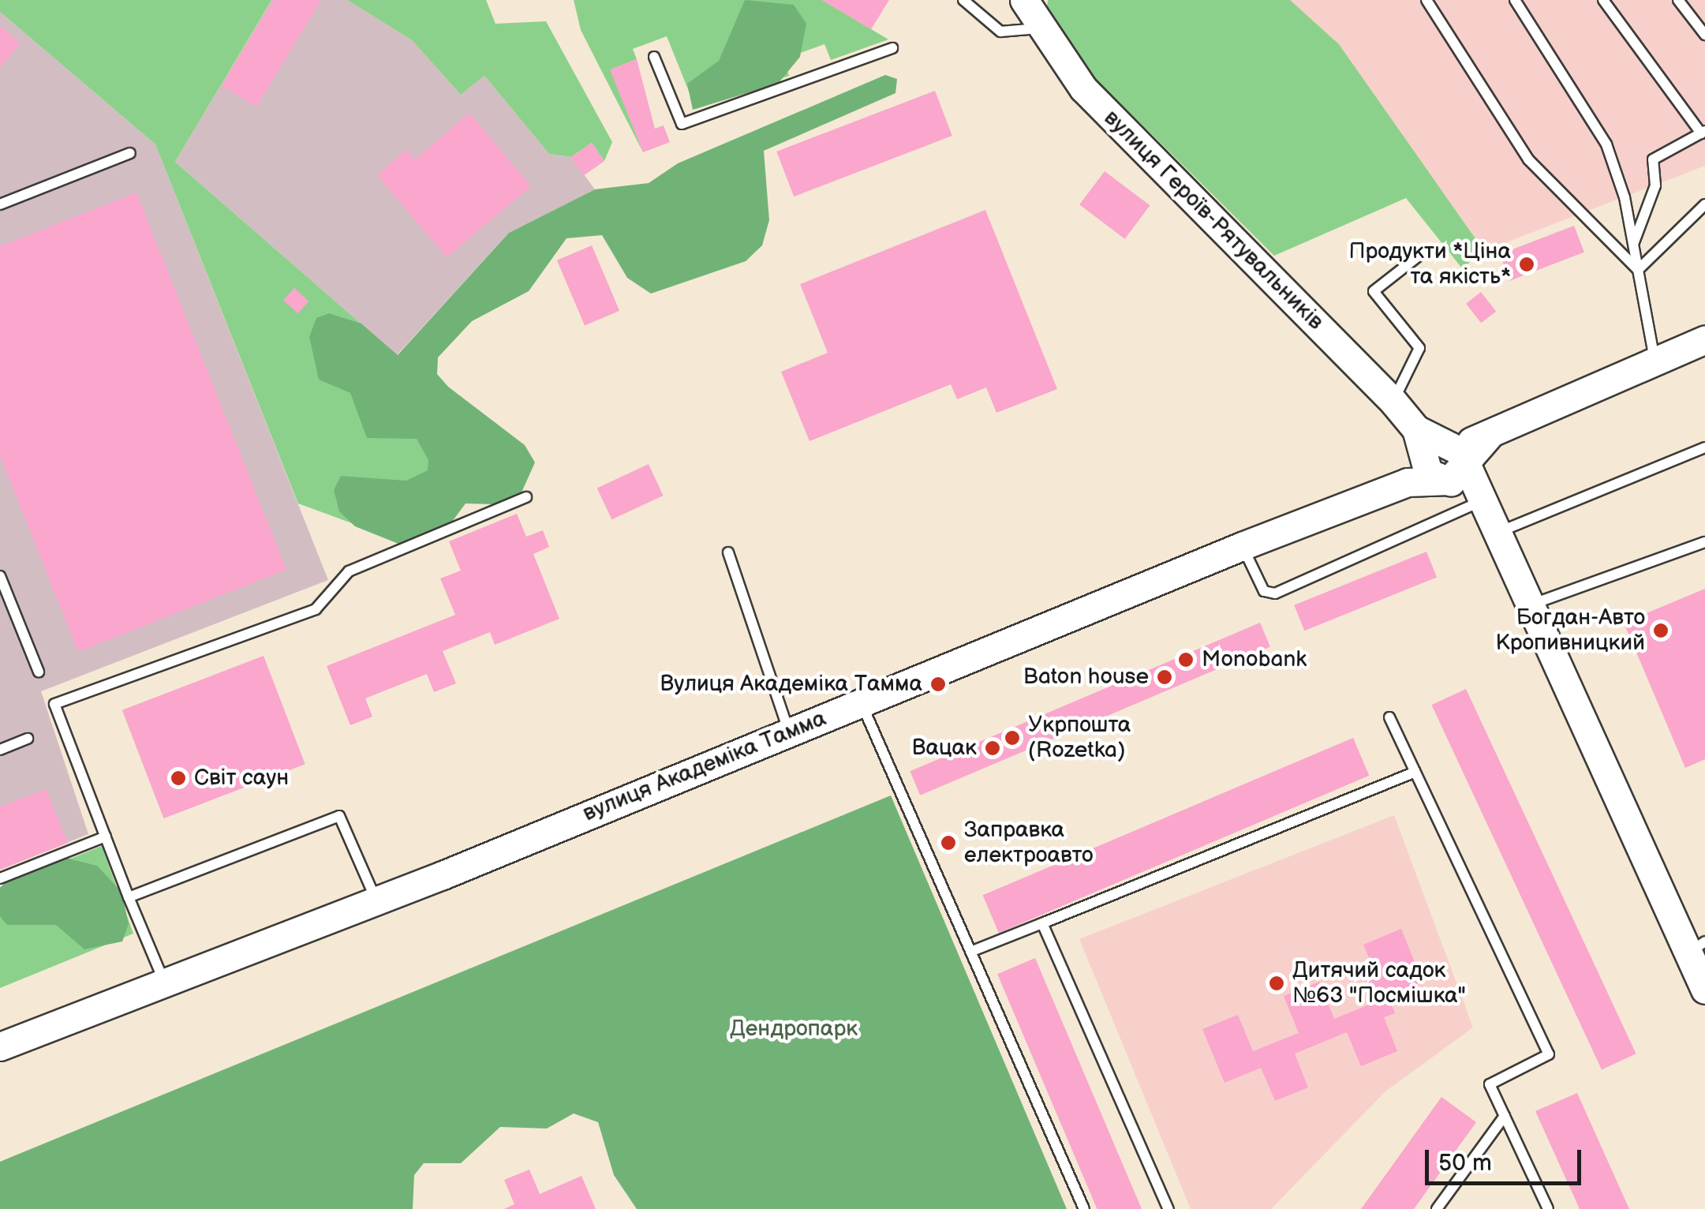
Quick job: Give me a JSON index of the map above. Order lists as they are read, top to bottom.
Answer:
{
  "streets": {
    "main road": ["вулиця Героїв-Рятувальників", "вулиця Академіка Тамма"]
  },
  "crossings": [
    ["вулиця Героїв-Рятувальників", "вулиця Академіка Тамма"]
  ],
  "parks": ["Дендропарк"],
  "places": [
    "Продукти *Ціна та якість*",
    "Богдан-Авто Кропивницкий",
    "Monobank",
    "Baton house",
    "Вулиця Академіка Тамма",
    "Укрпошта (Rozetka)",
    "Вацак",
    "Світ саун",
    "Заправка електроавто",
    "Дитячий садок №63 \"Посмішка\""
  ],
  "scale_bar": "50 m"
}
